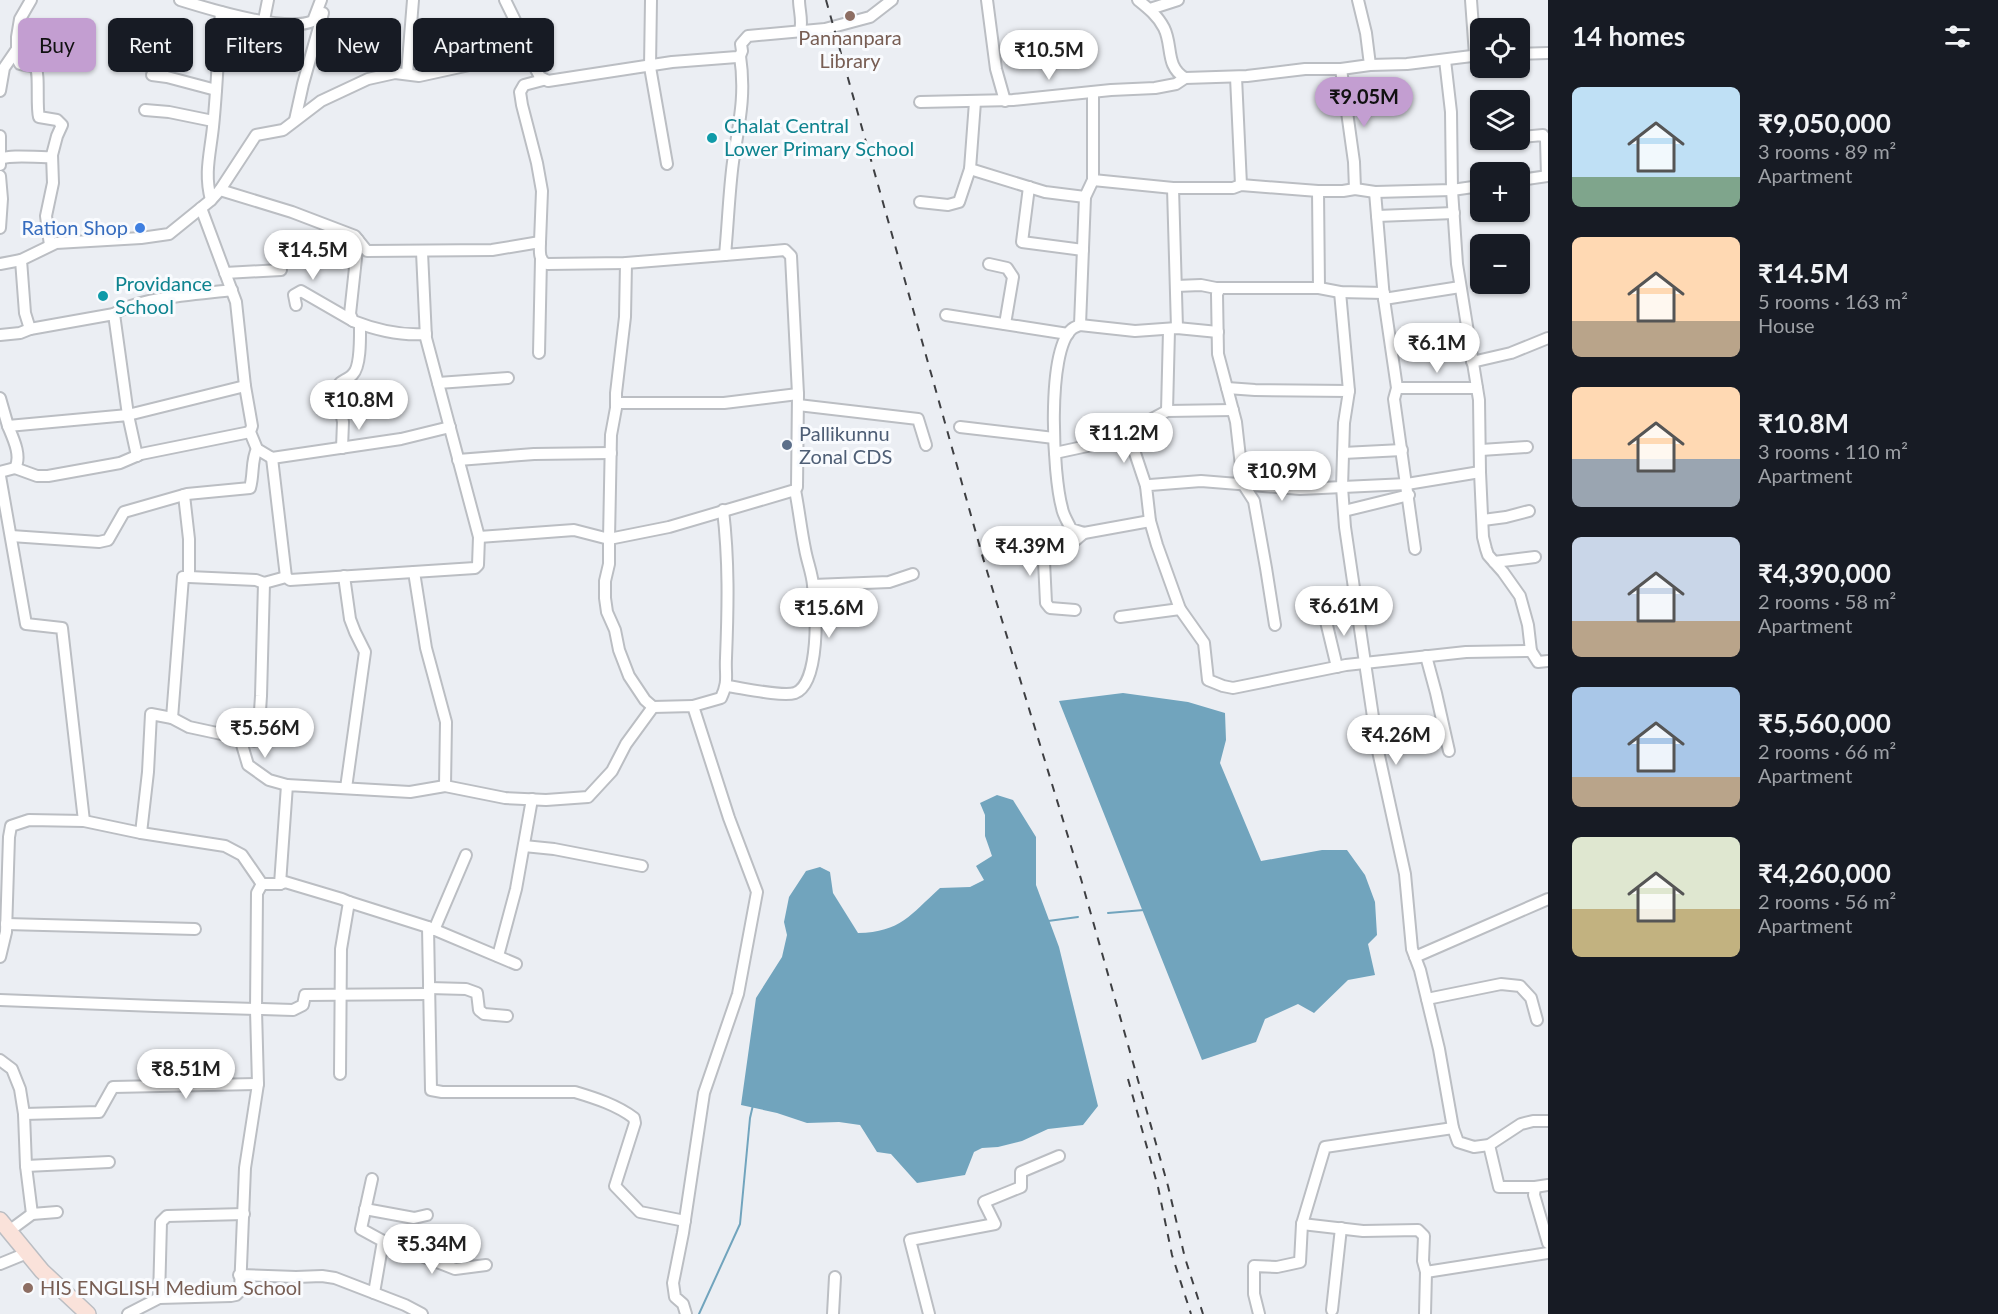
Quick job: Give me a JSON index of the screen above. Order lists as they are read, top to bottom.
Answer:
{
  "places": [
    "Pannanpara Library",
    "Chalat Central Lower Primary School",
    "Ration Shop",
    "Providance School",
    "Pallikunnu Zonal CDS",
    "HIS ENGLISH Medium School"
  ],
  "page": {
    "heading": "14 homes",
    "map_buttons": ["+", "−"],
    "chip": [
      "Buy",
      "Rent",
      "Filters",
      "New",
      "Apartment"
    ],
    "price": [
      "₹10.5M",
      "₹9.05M",
      "₹14.5M",
      "₹6.1M",
      "₹10.8M",
      "₹11.2M",
      "₹10.9M",
      "₹4.39M",
      "₹6.61M",
      "₹15.6M",
      "₹5.56M",
      "₹4.26M",
      "₹8.51M",
      "₹5.34M"
    ],
    "list": [
      {
        "name": "₹9,050,000",
        "note": "3 rooms · 89 m² · Apartment"
      },
      {
        "name": "₹14.5M",
        "note": "5 rooms · 163 m² · House"
      },
      {
        "name": "₹10.8M",
        "note": "3 rooms · 110 m² · Apartment"
      },
      {
        "name": "₹4,390,000",
        "note": "2 rooms · 58 m² · Apartment"
      },
      {
        "name": "₹5,560,000",
        "note": "2 rooms · 66 m² · Apartment"
      },
      {
        "name": "₹4,260,000",
        "note": "2 rooms · 56 m² · Apartment"
      }
    ]
  }
}
